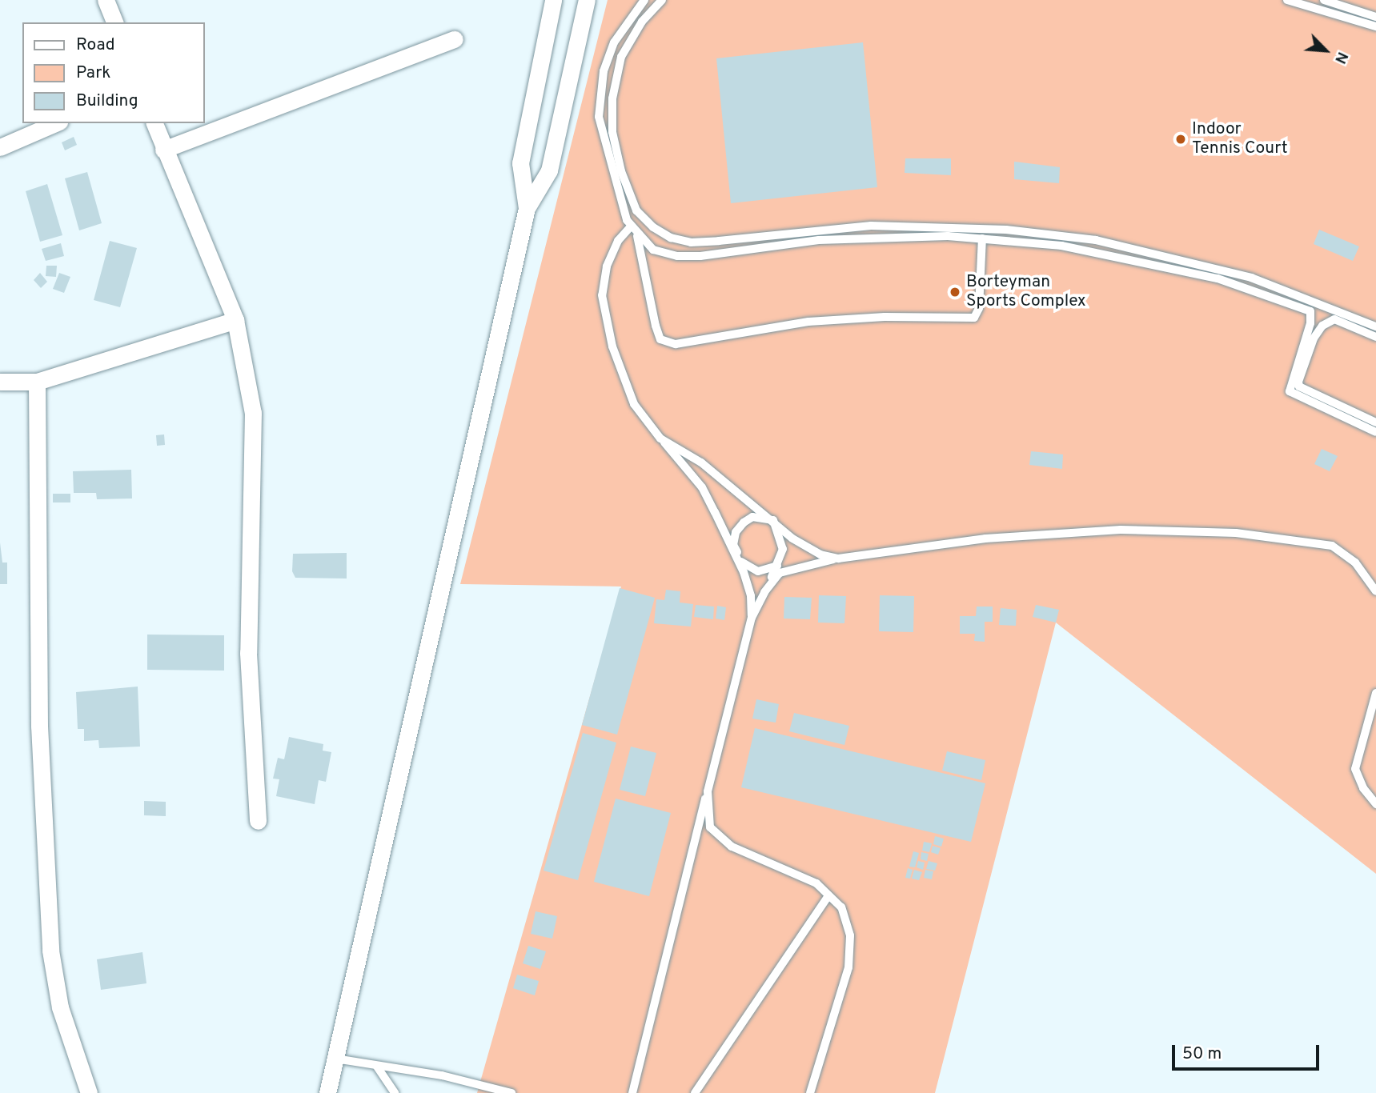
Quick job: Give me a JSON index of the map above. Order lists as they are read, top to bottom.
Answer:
{
  "places": ["Indoor Tennis Court", "Borteyman Sports Complex"],
  "legend": ["Road", "Park", "Building"],
  "scale_bar": "50 m",
  "north": "bottom right"
}
